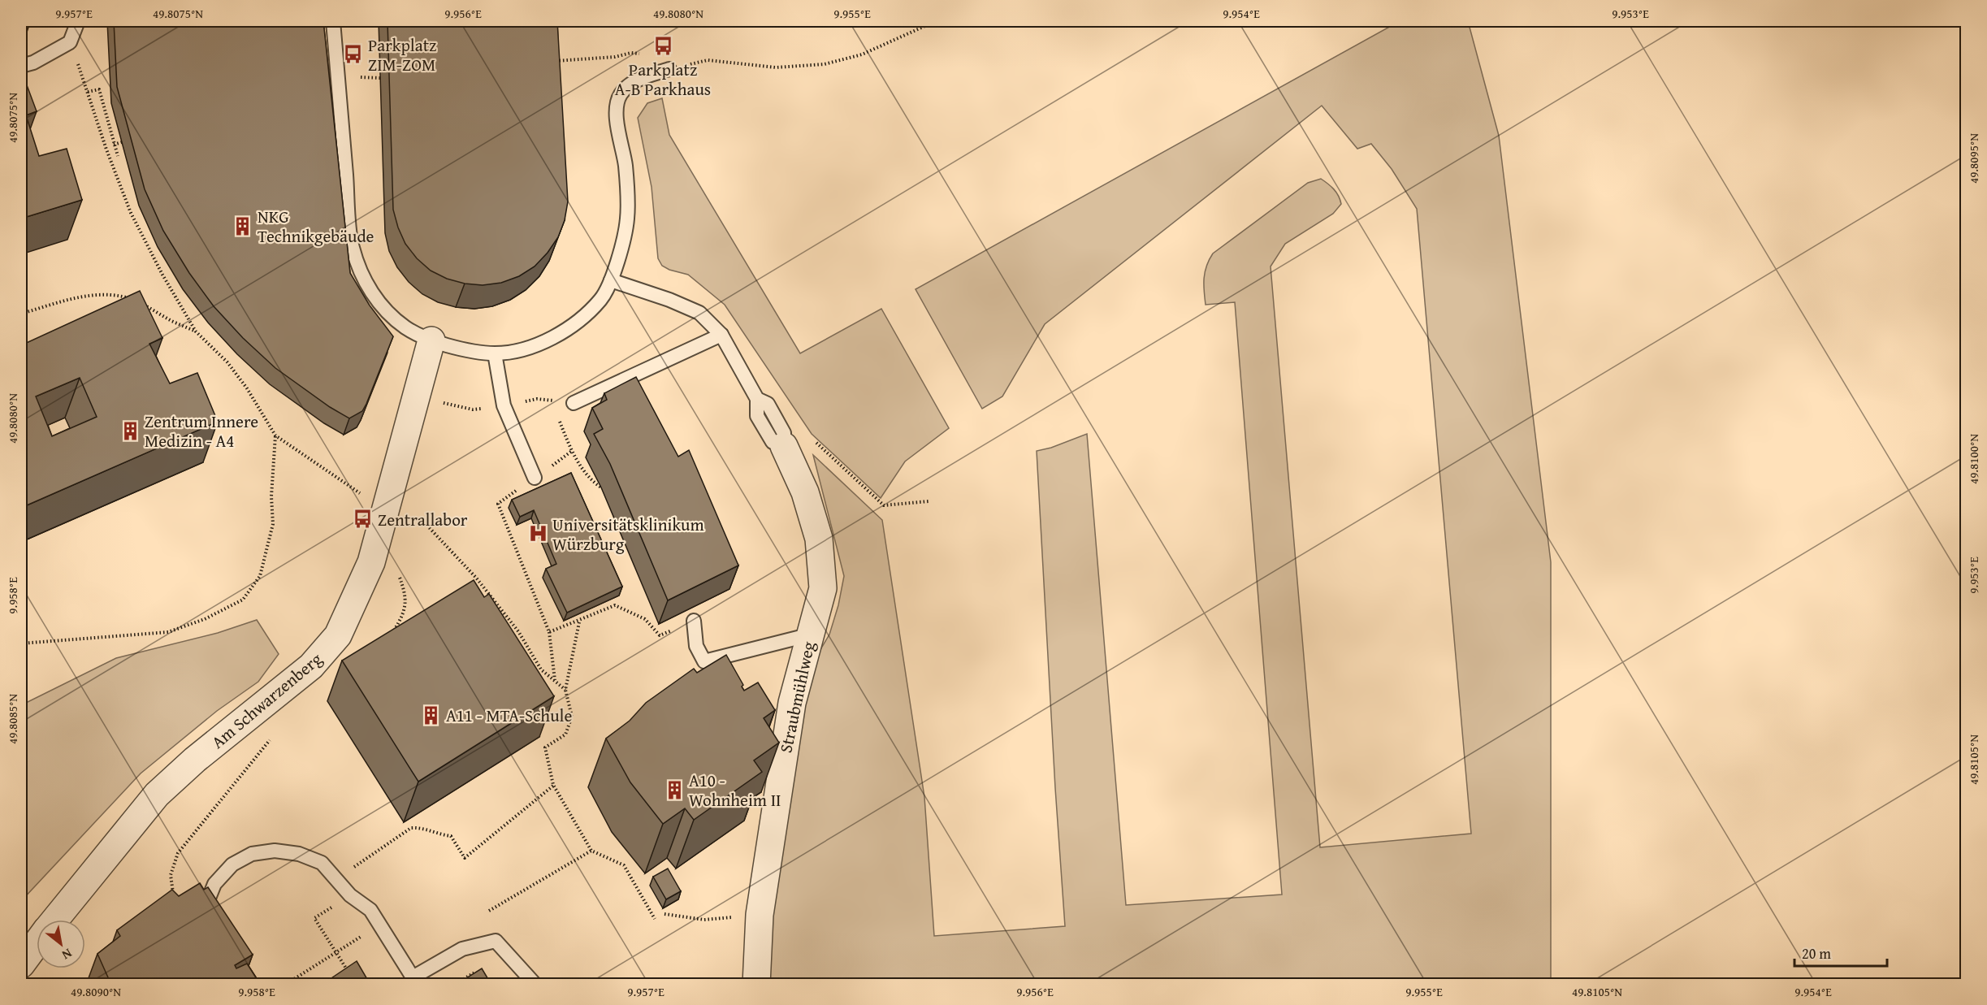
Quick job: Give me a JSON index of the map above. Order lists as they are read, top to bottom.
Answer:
{
  "streets": {
    "street": ["Straubmühlweg", "Am Schwarzenberg"]
  },
  "places": {
    "bus stop": ["Parkplatz A-B Parkhaus", "Parkplatz ZIM-ZOM", "Zentrallabor"],
    "building": [
      "NKG Technikgebäude",
      "Zentrum Innere Medizin - A4",
      "A11 - MTA-Schule",
      "A10 - Wohnheim II"
    ],
    "hospital": ["Universitätsklinikum Würzburg"]
  },
  "scale_bar": "20 m",
  "north": "bottom right",
  "coordinates": [
    "9.957°E",
    "49.8075°N",
    "9.956°E",
    "49.8080°N",
    "9.955°E",
    "9.954°E",
    "9.953°E",
    "49.8095°N",
    "49.8100°N",
    "9.958°E",
    "49.8085°N",
    "49.8105°N",
    "49.8090°N"
  ]
}
